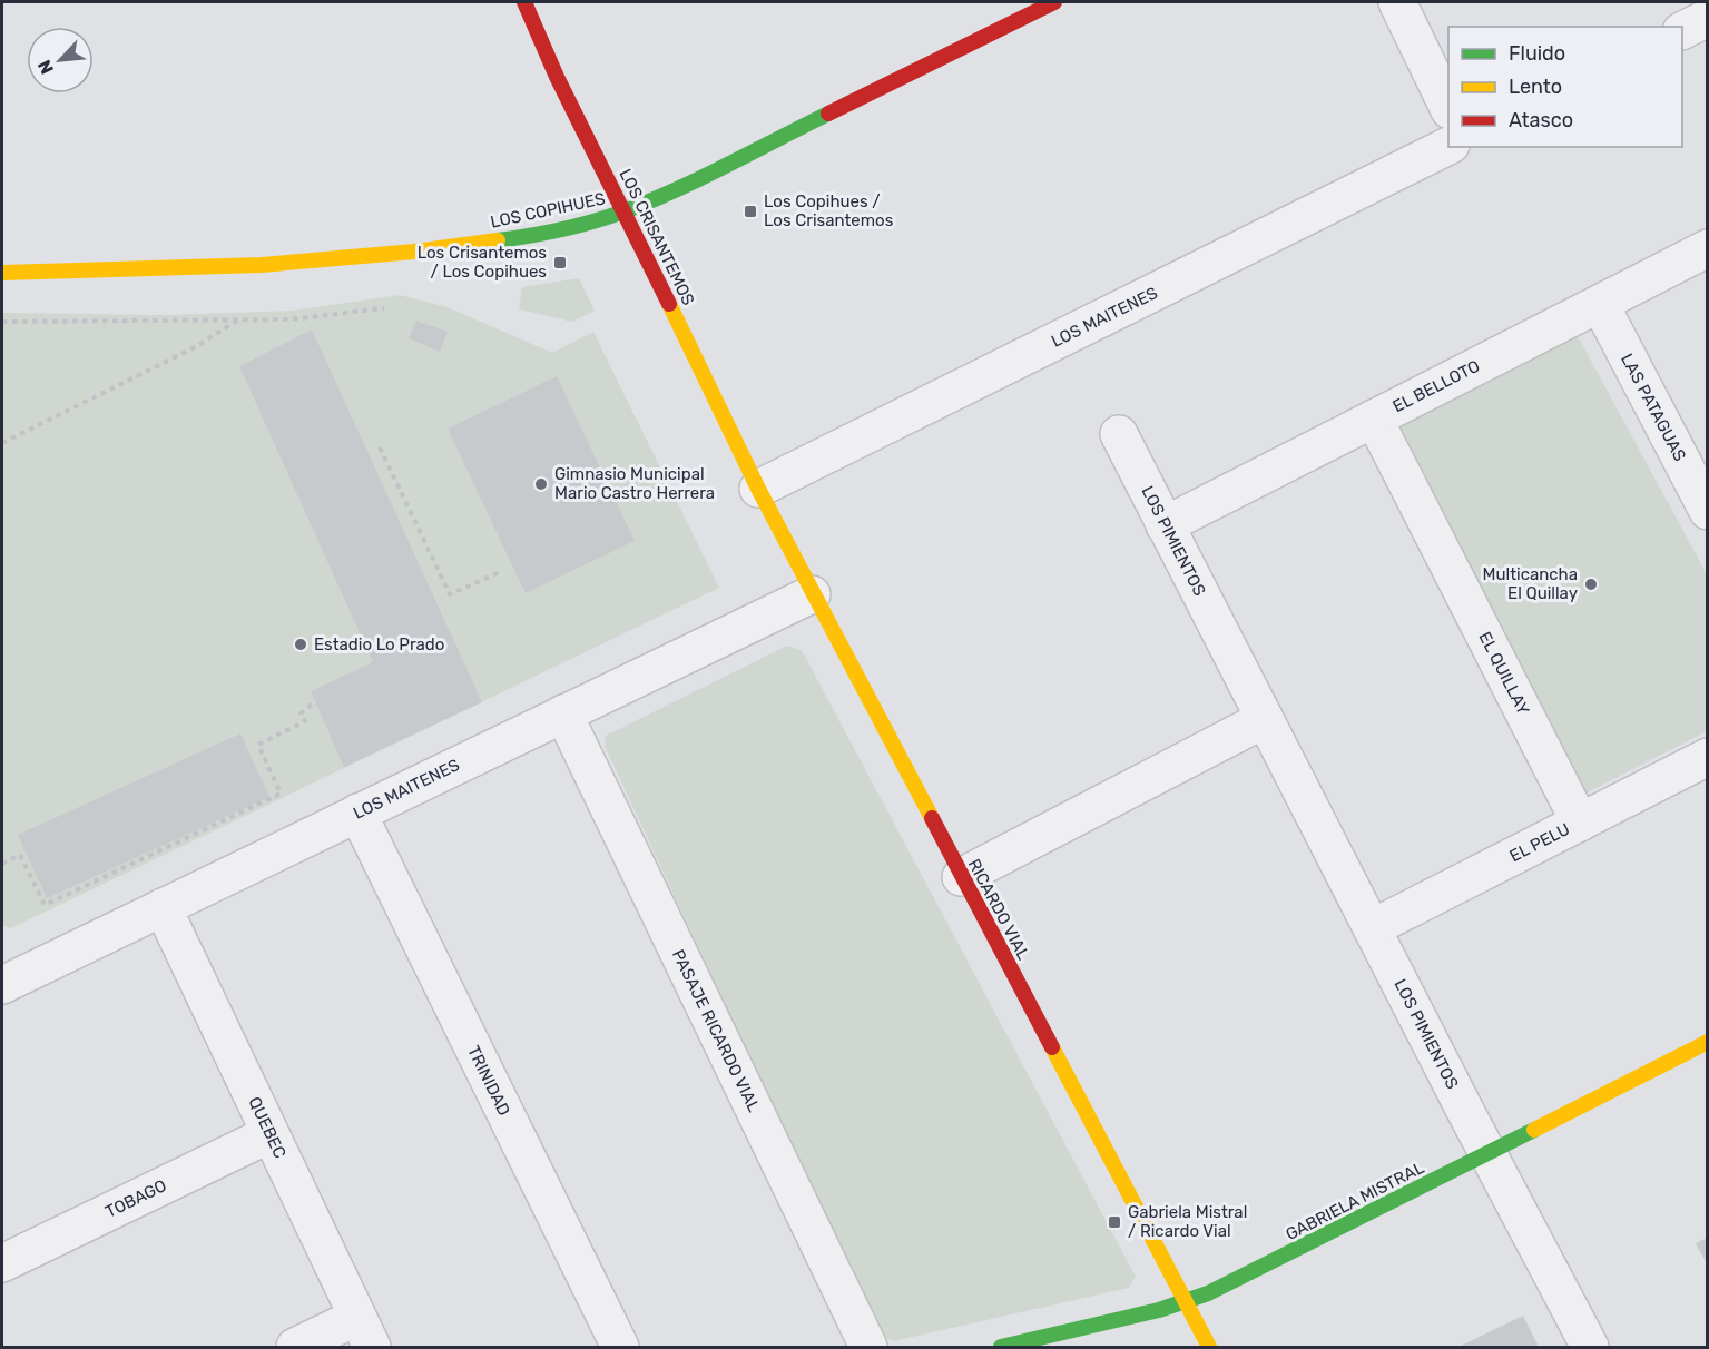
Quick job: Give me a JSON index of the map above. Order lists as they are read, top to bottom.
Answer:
{
  "streets": {
    "street": [
      "LOS COPIHUES",
      "LOS CRISANTEMOS",
      "LOS MAITENES",
      "EL BELLOTO",
      "LAS PATAGUAS",
      "LOS PIMIENTOS",
      "EL QUILLAY",
      "EL PELU",
      "RICARDO VIAL",
      "PASAJE RICARDO VIAL",
      "TRINIDAD",
      "QUEBEC",
      "TOBAGO",
      "GABRIELA MISTRAL"
    ]
  },
  "crossings": [
    ["LOS COPIHUES", "LOS CRISANTEMOS"],
    ["LOS CRISANTEMOS", "LOS MAITENES"],
    ["LOS CRISANTEMOS", "RICARDO VIAL"],
    ["LOS MAITENES", "RICARDO VIAL"],
    ["LOS MAITENES", "PASAJE RICARDO VIAL"],
    ["LOS MAITENES", "TRINIDAD"],
    ["LOS MAITENES", "QUEBEC"],
    ["EL BELLOTO", "LAS PATAGUAS"],
    ["EL BELLOTO", "LOS PIMIENTOS"],
    ["EL BELLOTO", "EL QUILLAY"],
    ["LOS PIMIENTOS", "EL PELU"],
    ["LOS PIMIENTOS", "GABRIELA MISTRAL"],
    ["EL QUILLAY", "EL PELU"],
    ["RICARDO VIAL", "GABRIELA MISTRAL"],
    ["QUEBEC", "TOBAGO"]
  ],
  "places": {
    "transit": ["Los Copihues / Los Crisantemos", "Los Crisantemos / Los Copihues", "Gabriela Mistral / Ricardo Vial"],
    "other": ["Gimnasio Municipal Mario Castro Herrera", "Multicancha El Quillay", "Estadio Lo Prado"]
  },
  "legend": ["Fluido", "Lento", "Atasco"],
  "north": "bottom left"
}
